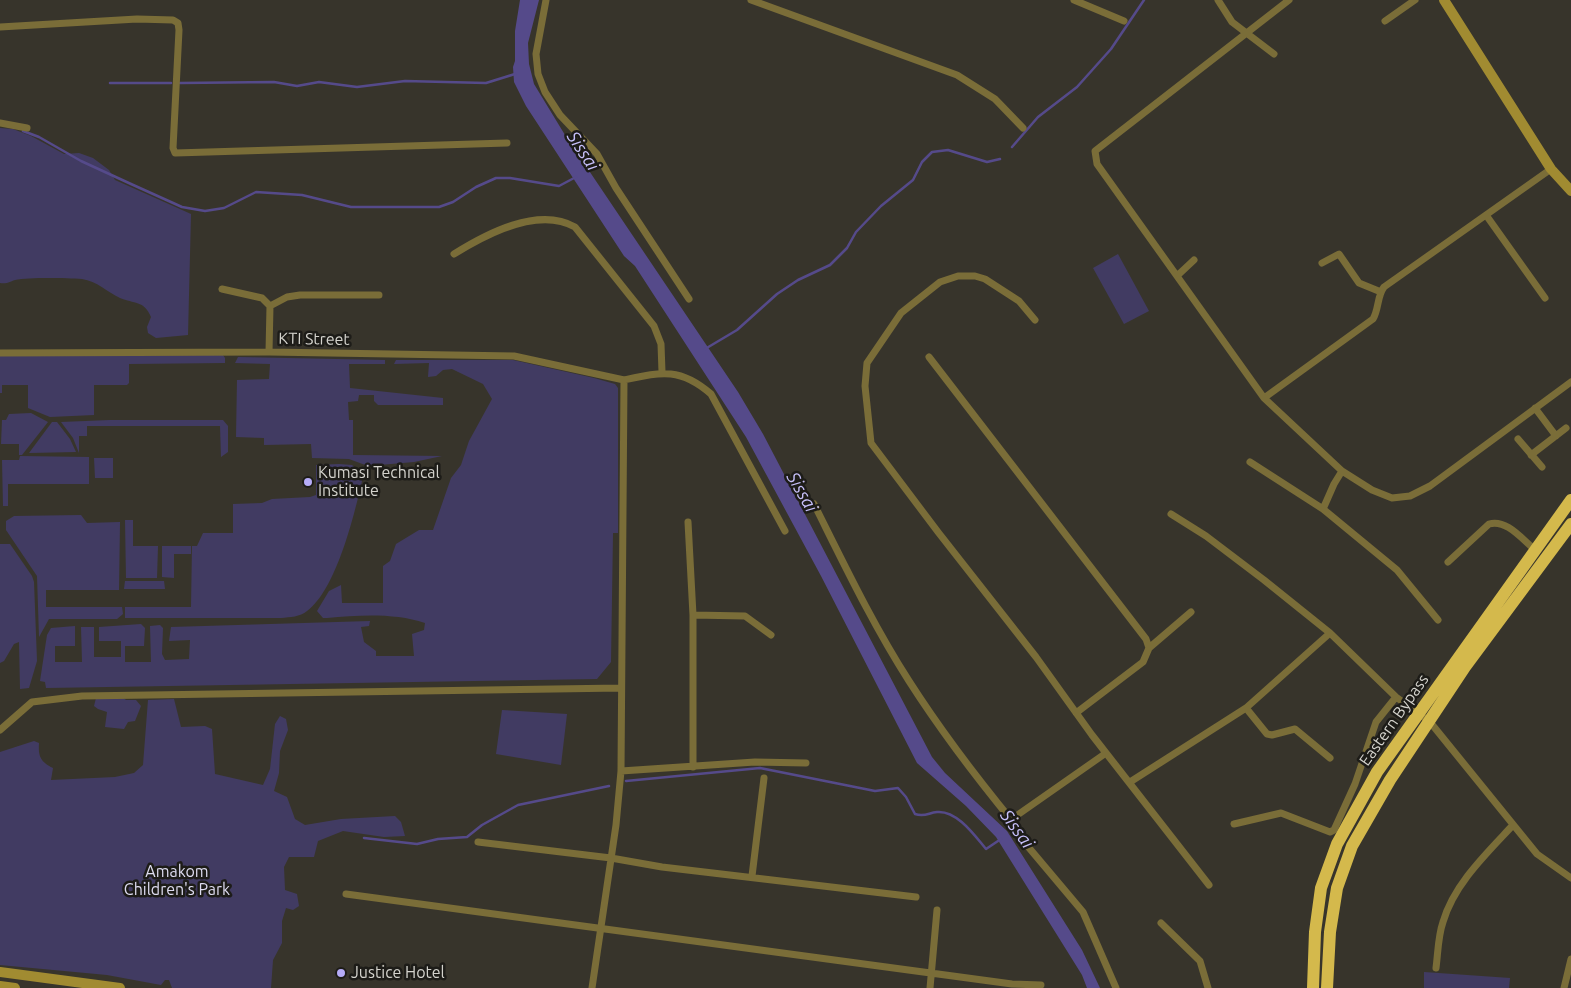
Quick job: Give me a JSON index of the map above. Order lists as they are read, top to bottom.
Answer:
{
  "streets": {
    "highway": ["Eastern Bypass"],
    "street": ["KTI Street"]
  },
  "water": ["Sissai"],
  "parks": ["Amakom Children's Park"],
  "places": ["Kumasi Technical Institute", "Justice Hotel"]
}
